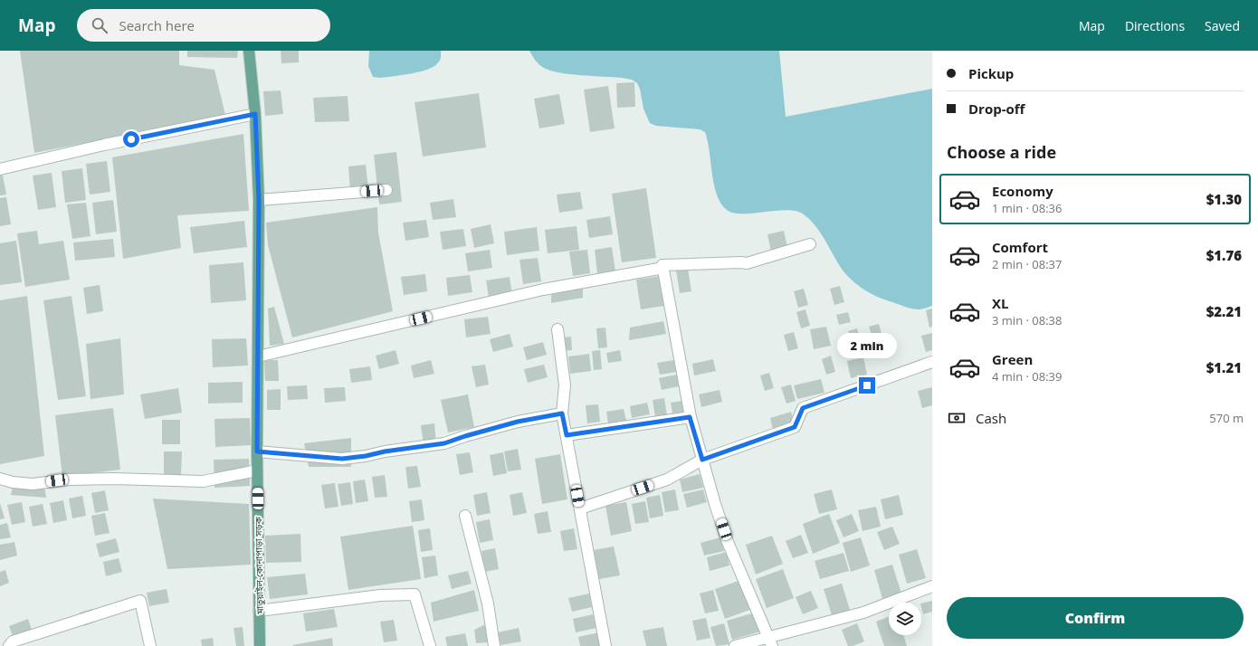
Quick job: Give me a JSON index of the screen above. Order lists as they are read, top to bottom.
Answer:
{
  "streets": {
    "main road": ["মাতুয়াইল-কোনাপাড়া সড়ক"]
  },
  "page": {
    "header": "Map",
    "search": "Search here",
    "nav": ["Map", "Directions", "Saved"],
    "banner": ["Pickup", "Drop-off"],
    "heading": "Choose a ride",
    "list": [
      {
        "name": "Economy",
        "note": "1 min · 08:36",
        "value": "$1.30"
      },
      {
        "name": "Comfort",
        "note": "2 min · 08:37",
        "value": "$1.76"
      },
      {
        "name": "XL",
        "note": "3 min · 08:38",
        "value": "$2.21"
      },
      {
        "name": "Green",
        "note": "4 min · 08:39",
        "value": "$1.21"
      }
    ],
    "bubble": "2 min",
    "pay": ["Cash", "570 m"],
    "buttons": "Confirm"
  }
}
